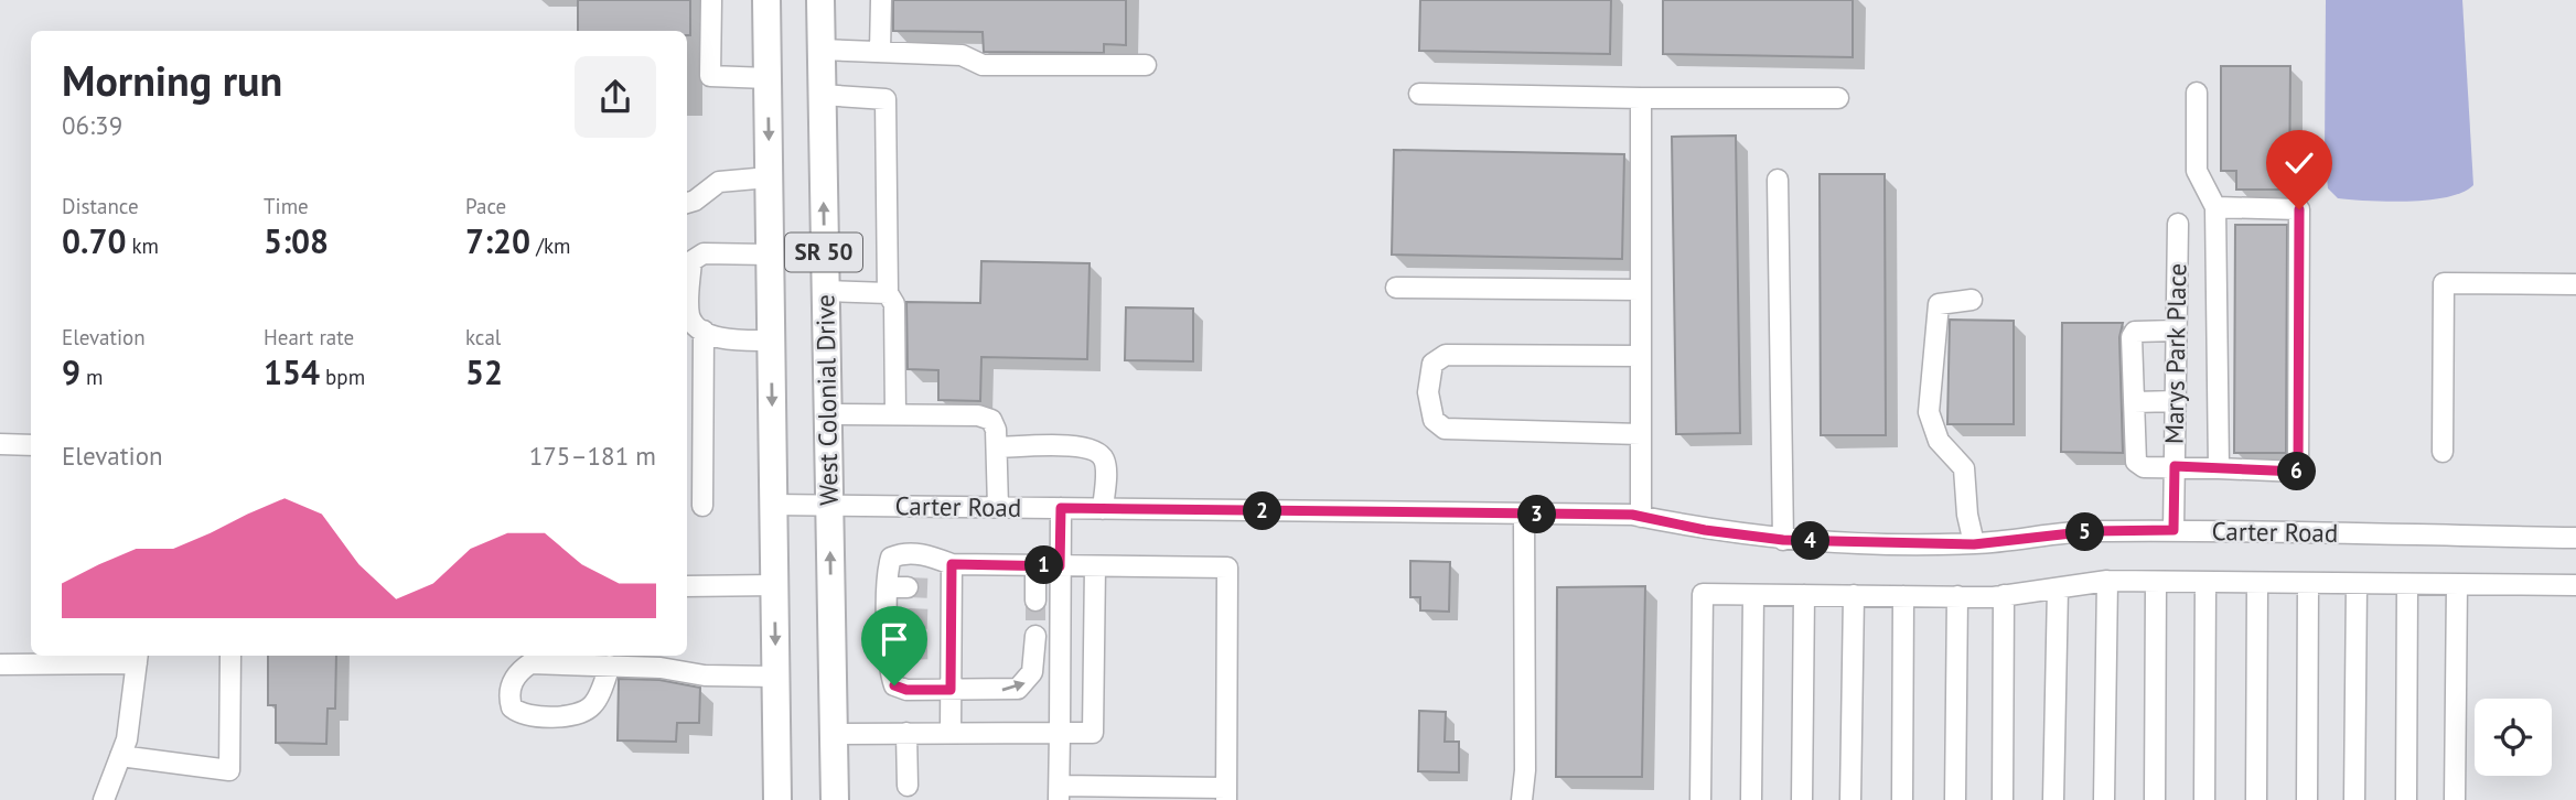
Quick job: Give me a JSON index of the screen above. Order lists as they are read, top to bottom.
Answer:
{
  "streets": {
    "highway": ["SR 50", "West Colonial Drive"],
    "street": ["Marys Park Place", "Carter Road"]
  },
  "crossings": [
    ["SR 50", "Carter Road"],
    ["Marys Park Place", "Carter Road"],
    ["West Colonial Drive", "Carter Road"]
  ],
  "page": {
    "heading": ["Morning run", "06:39"],
    "stats": [
      ["Distance", "0.70 km"],
      ["Time", "5:08"],
      ["Pace", "7:20 /km"],
      ["Elevation", "9 m"],
      ["Heart rate", "154 bpm"],
      ["kcal", "52"]
    ],
    "chart": ["Elevation", "175–181 m"],
    "pins": [
      "6",
      "2",
      "3",
      "5",
      "4",
      "1"
    ]
  }
}
